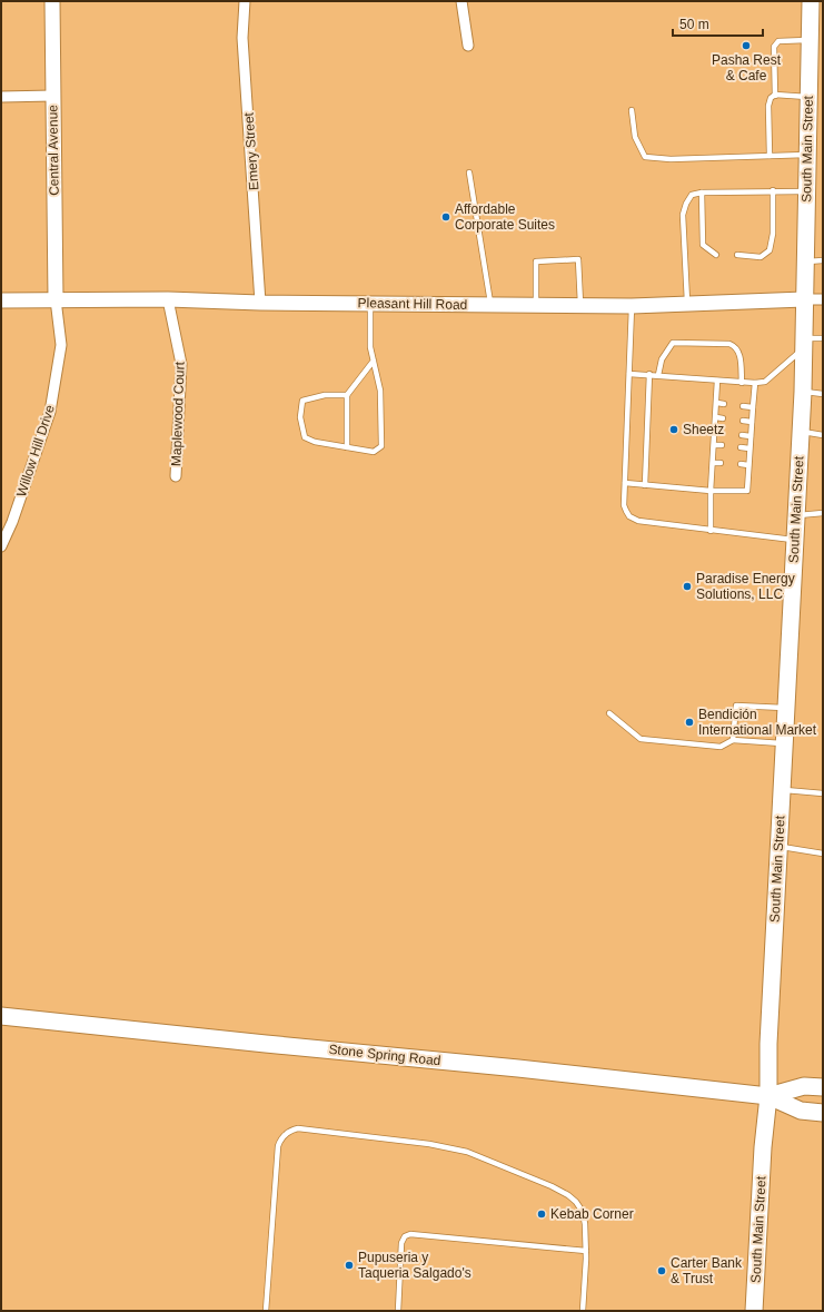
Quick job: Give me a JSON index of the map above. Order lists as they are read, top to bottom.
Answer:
{
  "streets": {
    "main road": ["South Main Street", "Stone Spring Road"],
    "street": [
      "Central Avenue",
      "Emery Street",
      "Pleasant Hill Road",
      "Maplewood Court",
      "Willow Hill Drive"
    ]
  },
  "crossings": [
    ["South Main Street", "Pleasant Hill Road"],
    ["South Main Street", "Stone Spring Road"],
    ["Central Avenue", "Pleasant Hill Road"],
    ["Central Avenue", "Willow Hill Drive"],
    ["Emery Street", "Pleasant Hill Road"],
    ["Pleasant Hill Road", "Maplewood Court"],
    ["Pleasant Hill Road", "Willow Hill Drive"]
  ],
  "places": [
    "Pasha Rest & Cafe",
    "Affordable Corporate Suites",
    "Sheetz",
    "Paradise Energy Solutions, LLC",
    "Bendición International Market",
    "Kebab Corner",
    "Pupuseria y Taqueria Salgado's",
    "Carter Bank & Trust"
  ],
  "scale_bar": "50 m"
}
